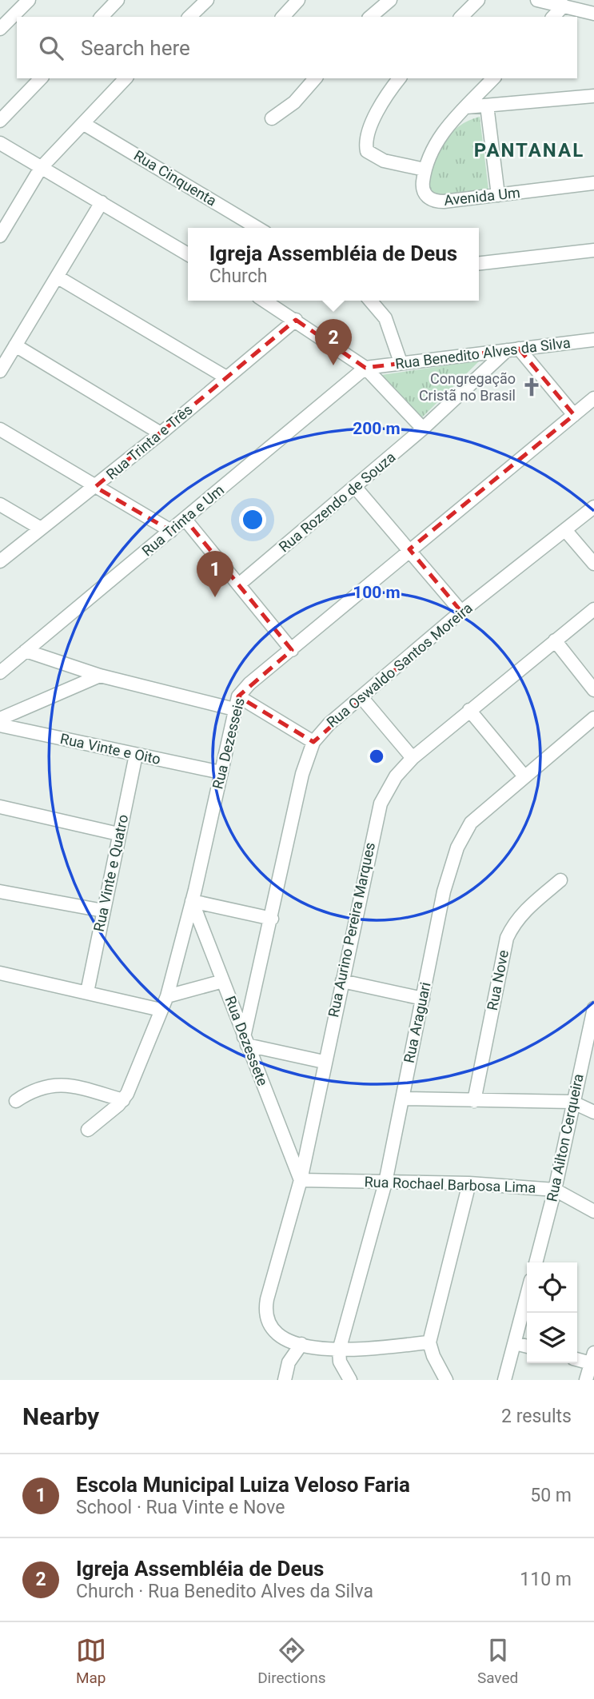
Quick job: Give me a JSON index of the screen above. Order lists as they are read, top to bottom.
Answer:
{
  "streets": {
    "street": [
      "Rua Cinquenta",
      "Avenida Um",
      "Rua Benedito Alves da Silva",
      "Rua Trinta e Três",
      "Rua Rozendo de Souza",
      "Rua Trinta e Um",
      "Rua Oswaldo Santos Moreira",
      "Rua Dezesseis",
      "Rua Vinte e Oito",
      "Rua Vinte e Quatro",
      "Rua Aurino Pereira Marques",
      "Rua Nove",
      "Rua Araguari",
      "Rua Dezessete",
      "Rua Ailton Cerqueira",
      "Rua Rochael Barbosa Lima"
    ]
  },
  "crossings": [
    ["Rua Benedito Alves da Silva", "Rua Rozendo de Souza"],
    ["Rua Benedito Alves da Silva", "Rua Trinta e Um"],
    ["Rua Oswaldo Santos Moreira", "Rua Dezessete"],
    ["Rua Dezesseis", "Rua Vinte e Oito"],
    ["Rua Dezesseis", "Rua Dezessete"],
    ["Rua Vinte e Oito", "Rua Vinte e Quatro"],
    ["Rua Aurino Pereira Marques", "Rua Dezessete"],
    ["Rua Aurino Pereira Marques", "Rua Rochael Barbosa Lima"],
    ["Rua Araguari", "Rua Rochael Barbosa Lima"],
    ["Rua Dezessete", "Rua Rochael Barbosa Lima"],
    ["Rua Ailton Cerqueira", "Rua Rochael Barbosa Lima"]
  ],
  "districts": ["PANTANAL"],
  "places": {
    "church": ["Congregação Cristã no Brasil"]
  },
  "page": {
    "search": "Search here",
    "popup": ["Igreja Assembléia de Deus", "Church"],
    "pins": ["2", "1"],
    "heading": ["Nearby", "2 results"],
    "list": [
      {
        "mark": "1",
        "name": "Escola Municipal Luiza Veloso Faria",
        "note": "School · Rua Vinte e Nove",
        "value": "50 m"
      },
      {
        "mark": "2",
        "name": "Igreja Assembléia de Deus",
        "note": "Church · Rua Benedito Alves da Silva",
        "value": "110 m"
      }
    ],
    "nav": ["Map", "Directions", "Saved"]
  },
  "rings": ["200 m", "100 m"]
}
